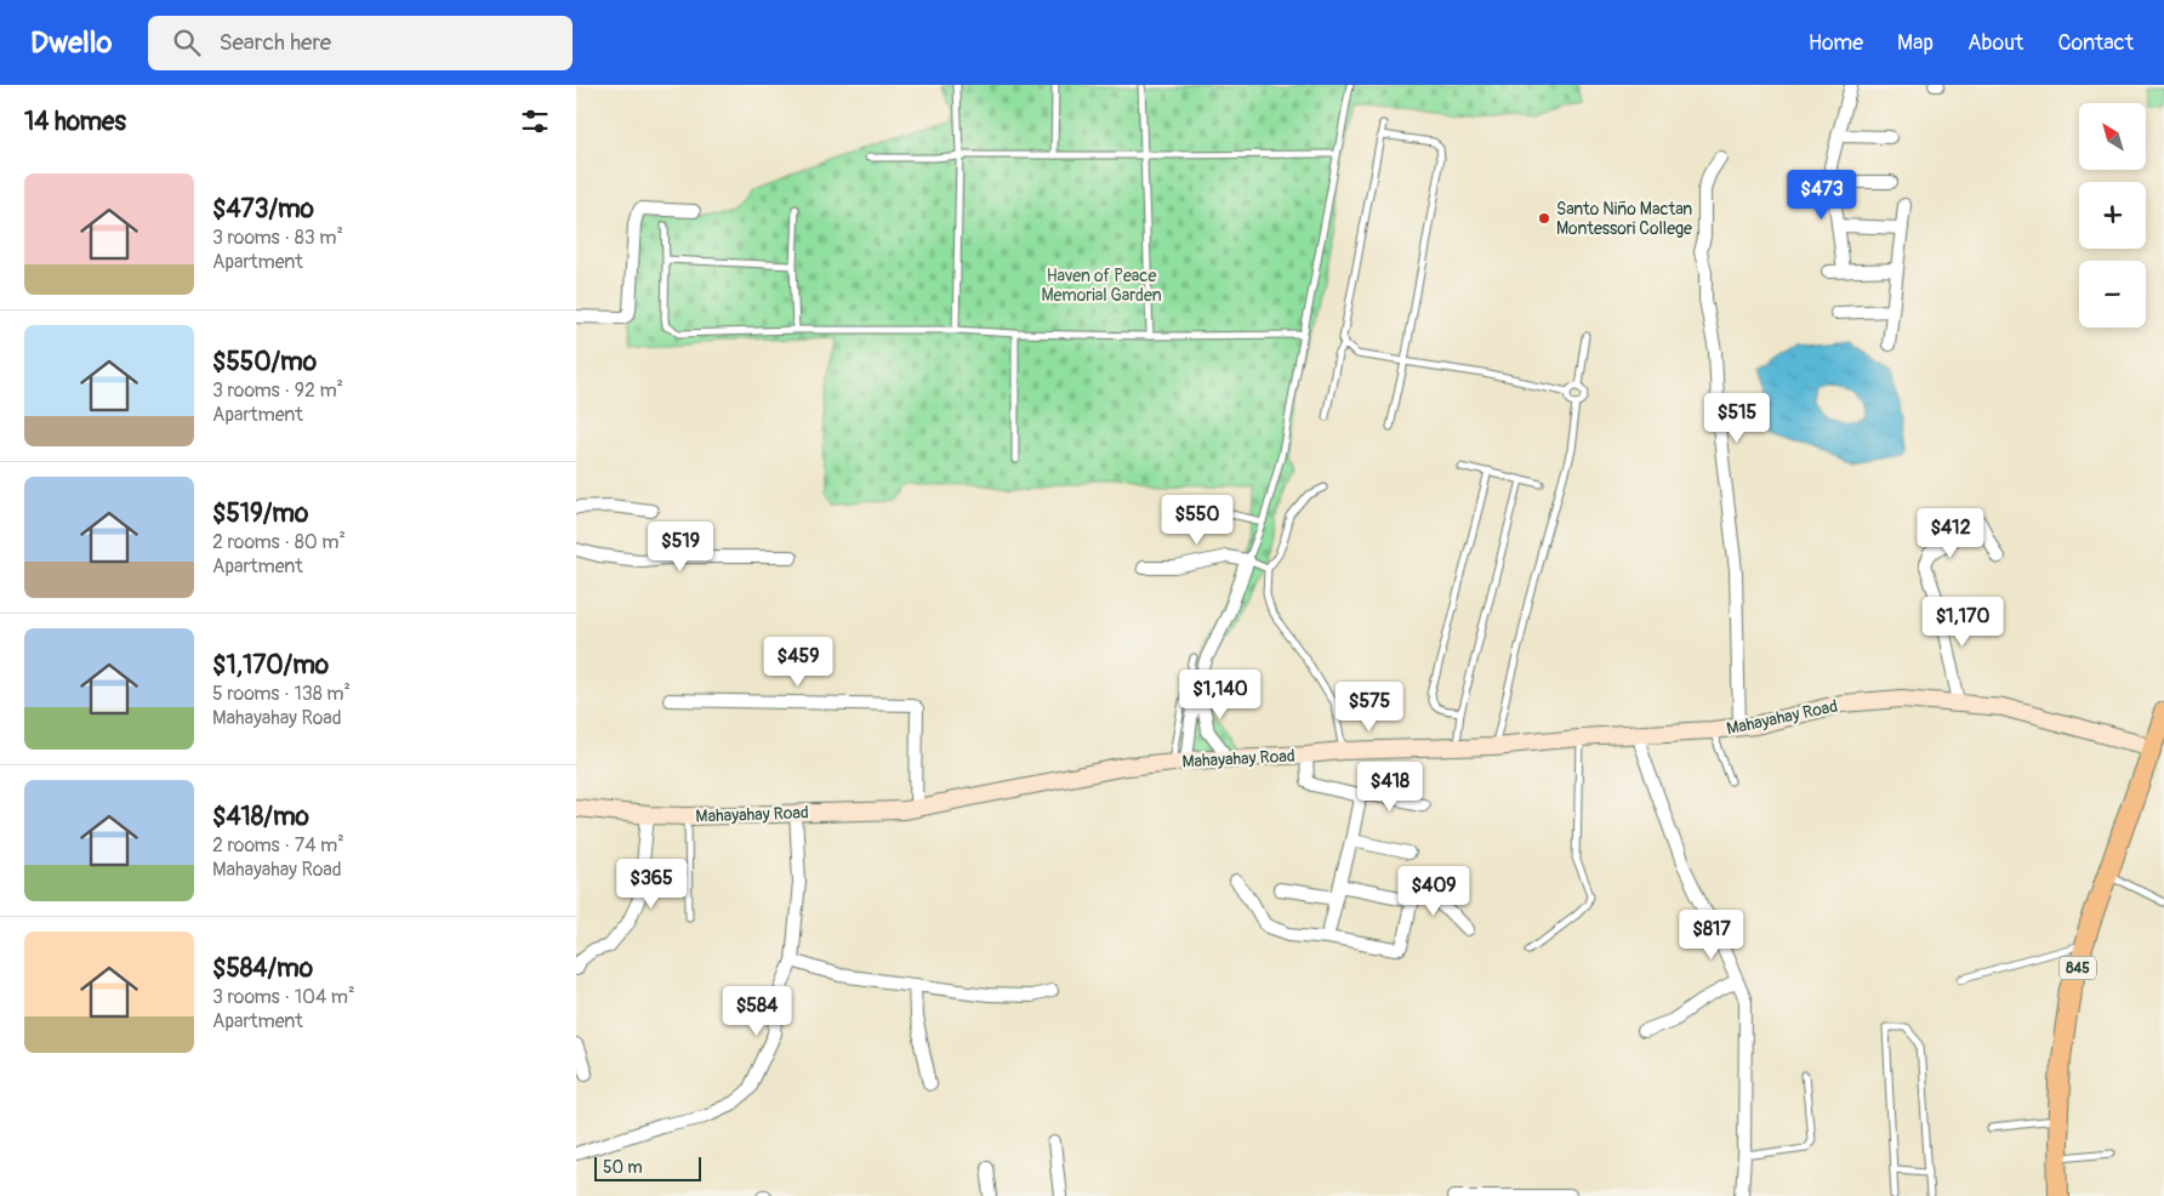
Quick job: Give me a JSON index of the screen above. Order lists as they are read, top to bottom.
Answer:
{
  "streets": {
    "main road": ["845"],
    "street": ["Mahayahay Road"]
  },
  "crossings": [
    ["Mahayahay Road", "845"]
  ],
  "parks": ["Haven of Peace Memorial Garden"],
  "places": ["Santo Niño Mactan Montessori College"],
  "scale_bar": "50 m",
  "north": "top left",
  "page": {
    "header": "Dwello",
    "search": "Search here",
    "nav": [
      "Home",
      "Map",
      "About",
      "Contact"
    ],
    "heading": "14 homes",
    "map_buttons": ["+", "−"],
    "list": [
      {
        "name": "$473/mo",
        "note": "3 rooms · 83 m² · Apartment"
      },
      {
        "name": "$550/mo",
        "note": "3 rooms · 92 m² · Apartment"
      },
      {
        "name": "$519/mo",
        "note": "2 rooms · 80 m² · Apartment"
      },
      {
        "name": "$1,170/mo",
        "note": "5 rooms · 138 m² · Mahayahay Road"
      },
      {
        "name": "$418/mo",
        "note": "2 rooms · 74 m² · Mahayahay Road"
      },
      {
        "name": "$584/mo",
        "note": "3 rooms · 104 m² · Apartment"
      }
    ],
    "price": [
      "$473",
      "$515",
      "$550",
      "$412",
      "$519",
      "$1,170",
      "$459",
      "$1,140",
      "$575",
      "$418",
      "$365",
      "$409",
      "$817",
      "$584"
    ],
    "scale": "50 m"
  }
}
